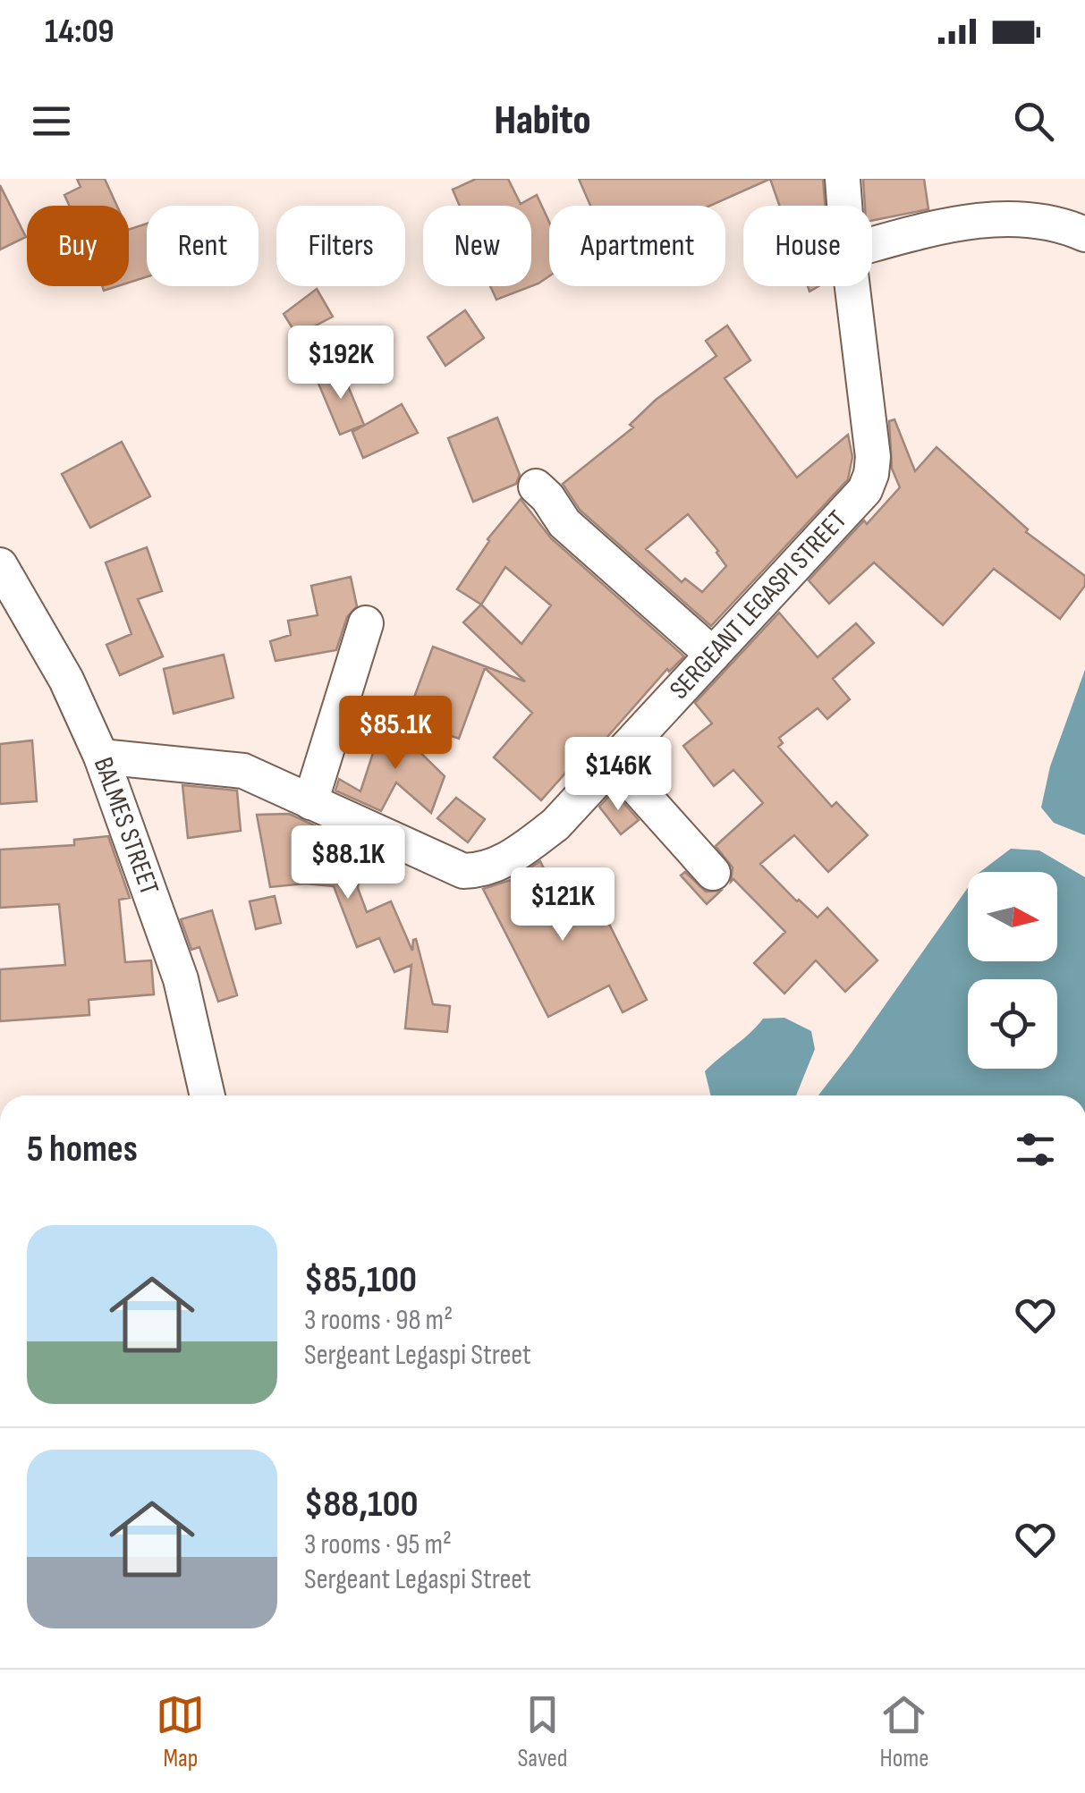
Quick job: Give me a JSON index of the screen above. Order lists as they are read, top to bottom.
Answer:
{
  "streets": {
    "street": ["SERGEANT LEGASPI STREET", "BALMES STREET"]
  },
  "crossings": [
    ["SERGEANT LEGASPI STREET", "BALMES STREET"]
  ],
  "north": "right",
  "page": {
    "status": "14:09",
    "header": "Habito",
    "chip": [
      "Buy",
      "Rent",
      "Filters",
      "New",
      "Apartment",
      "House"
    ],
    "price": [
      "$192K",
      "$85.1K",
      "$146K",
      "$88.1K",
      "$121K"
    ],
    "heading": "5 homes",
    "list": [
      {
        "name": "$85,100",
        "note": "3 rooms · 98 m² · Sergeant Legaspi Street"
      },
      {
        "name": "$88,100",
        "note": "3 rooms · 95 m² · Sergeant Legaspi Street"
      }
    ],
    "tabs": ["Map", "Saved", "Home"]
  }
}
